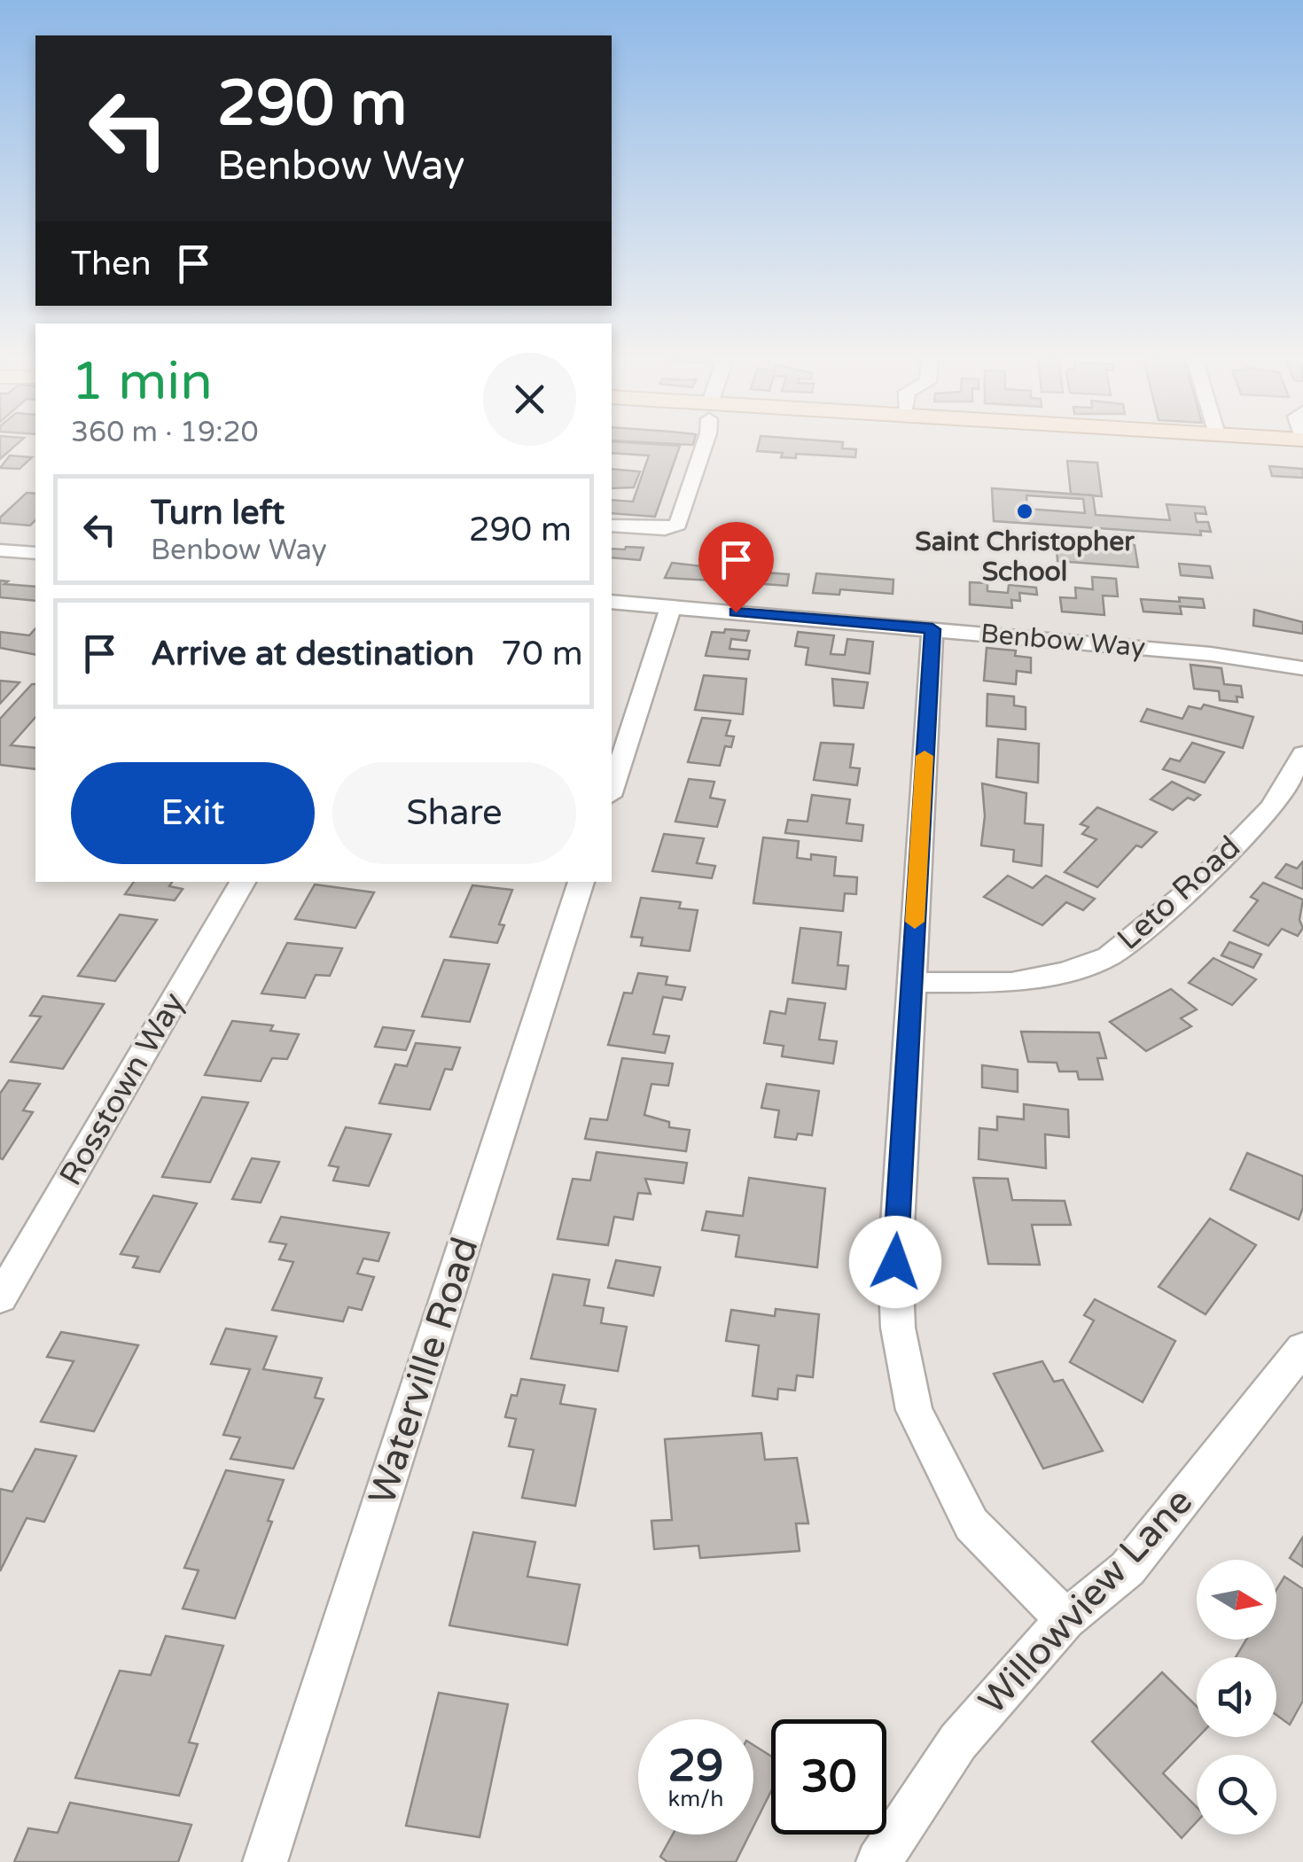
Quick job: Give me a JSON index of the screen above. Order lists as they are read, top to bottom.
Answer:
{
  "streets": {
    "street": [
      "Benbow Way",
      "Leto Road",
      "Rosstown Way",
      "Waterville Road",
      "Willowview Lane"
    ]
  },
  "places": ["Saint Christopher School"],
  "north": "right",
  "page": {
    "turn": ["290 m", "Benbow Way"],
    "then": "Then",
    "heading": ["1 min", "360 m · 19:20"],
    "list": [
      {
        "name": "Turn left",
        "note": "Benbow Way",
        "value": "290 m"
      },
      {
        "name": "Arrive at destination",
        "value": "70 m"
      }
    ],
    "buttons": ["Exit", "Share"],
    "speed": "29 km/h",
    "limit": "30"
  }
}
